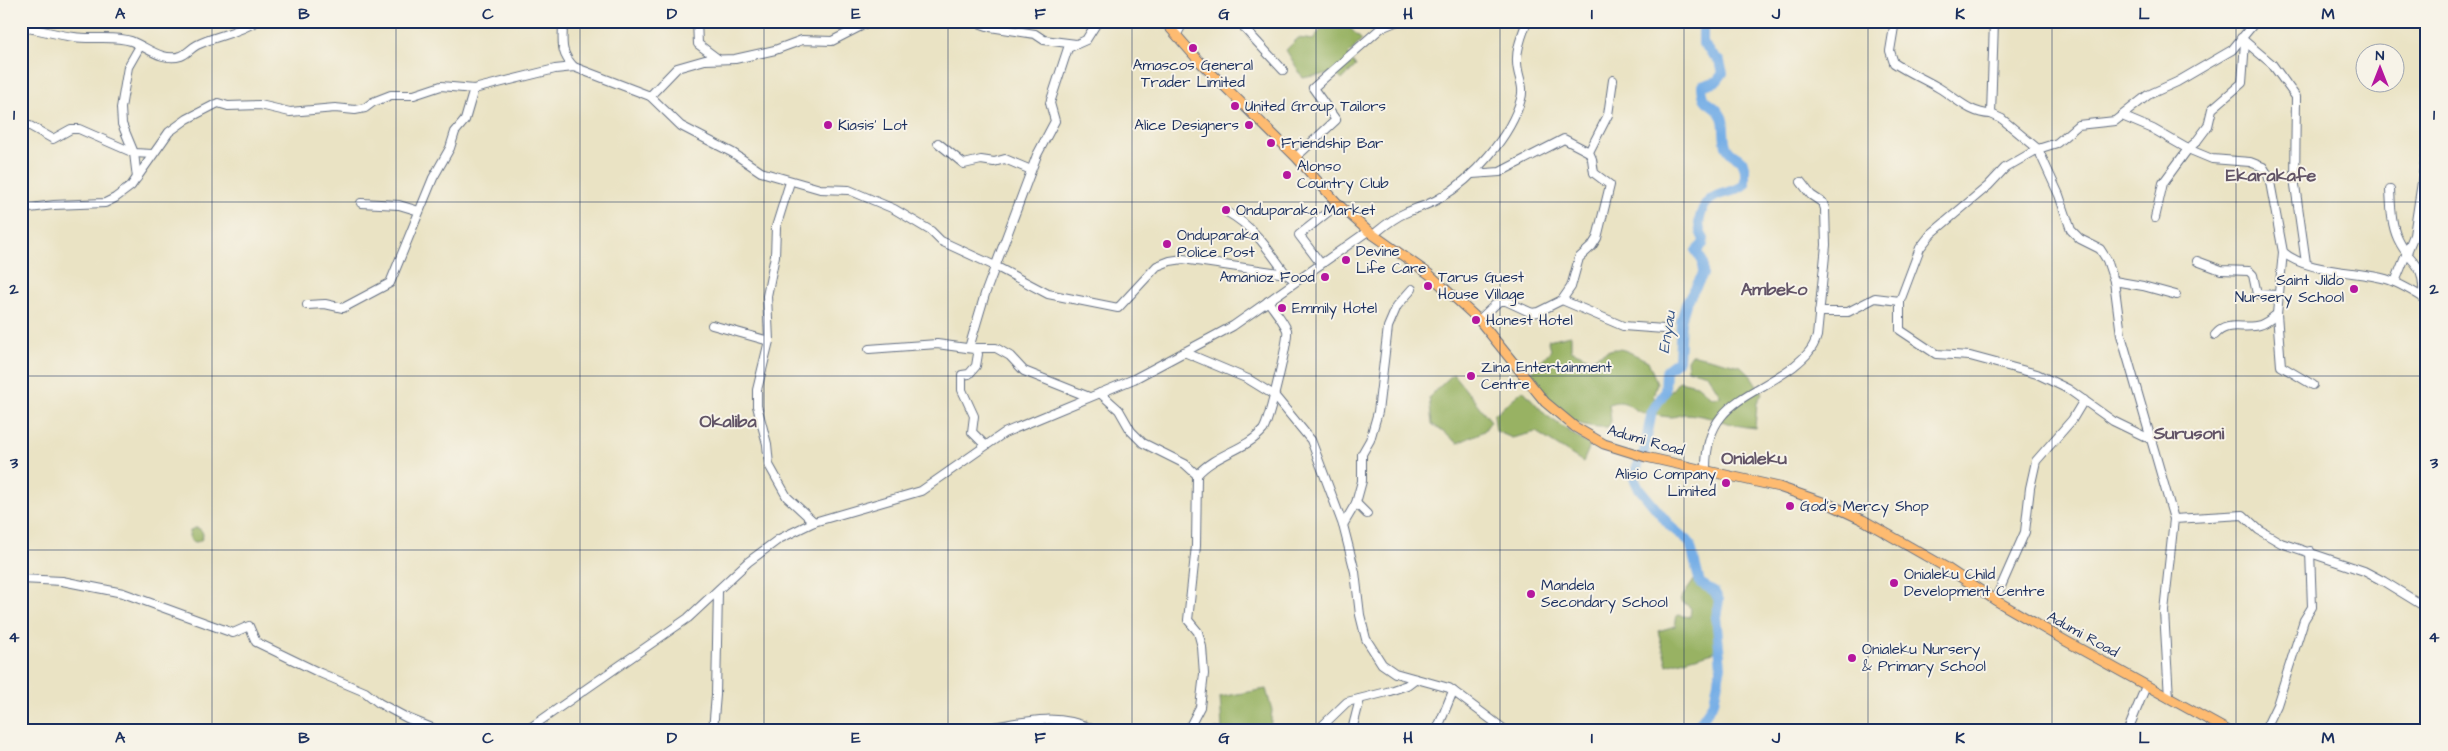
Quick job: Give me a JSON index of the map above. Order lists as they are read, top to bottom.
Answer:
{
  "streets": {
    "main road": ["Adumi Road"]
  },
  "districts": [
    "Ekarakafe",
    "Ambeko",
    "Okaliba",
    "Surusoni",
    "Onialeku"
  ],
  "water": ["Enyau"],
  "places": [
    "Amascos General Trader Limited",
    "United Group Tailors",
    "Kiasis' Lot",
    "Alice Designers",
    "Friendship Bar",
    "Alonso Country Club",
    "Onduparaka Market",
    "Onduparaka Police Post",
    "Devine Life Care",
    "Amanioz Food",
    "Tarus Guest House Village",
    "Saint Jildo Nursery School",
    "Emmily Hotel",
    "Honest Hotel",
    "Zina Entertainment Centre",
    "Alisio Company Limited",
    "God's Mercy Shop",
    "Onialeku Child Development Centre",
    "Mandela Secondary School",
    "Onialeku Nursery & Primary School"
  ],
  "north": "top",
  "grid": {
    "columns": [
      "A",
      "B",
      "C",
      "D",
      "E",
      "F",
      "G",
      "H",
      "I",
      "J",
      "K",
      "L",
      "M"
    ],
    "rows": [
      "1",
      "2",
      "3",
      "4"
    ]
  }
}
